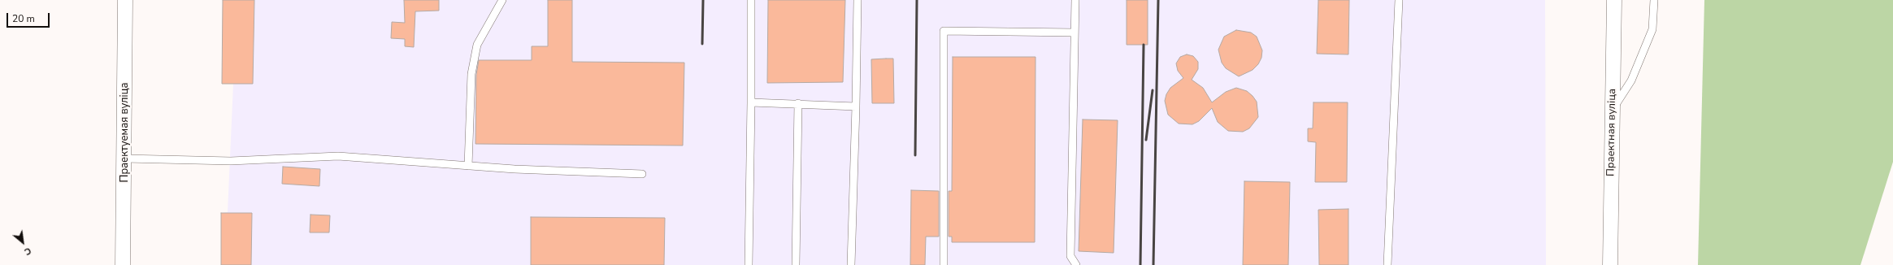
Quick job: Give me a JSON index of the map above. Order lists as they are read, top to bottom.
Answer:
{
  "streets": {
    "street": ["Праектуемая вуліца", "Праектная вуліца"]
  },
  "scale_bar": "20 m",
  "north": "bottom right"
}
